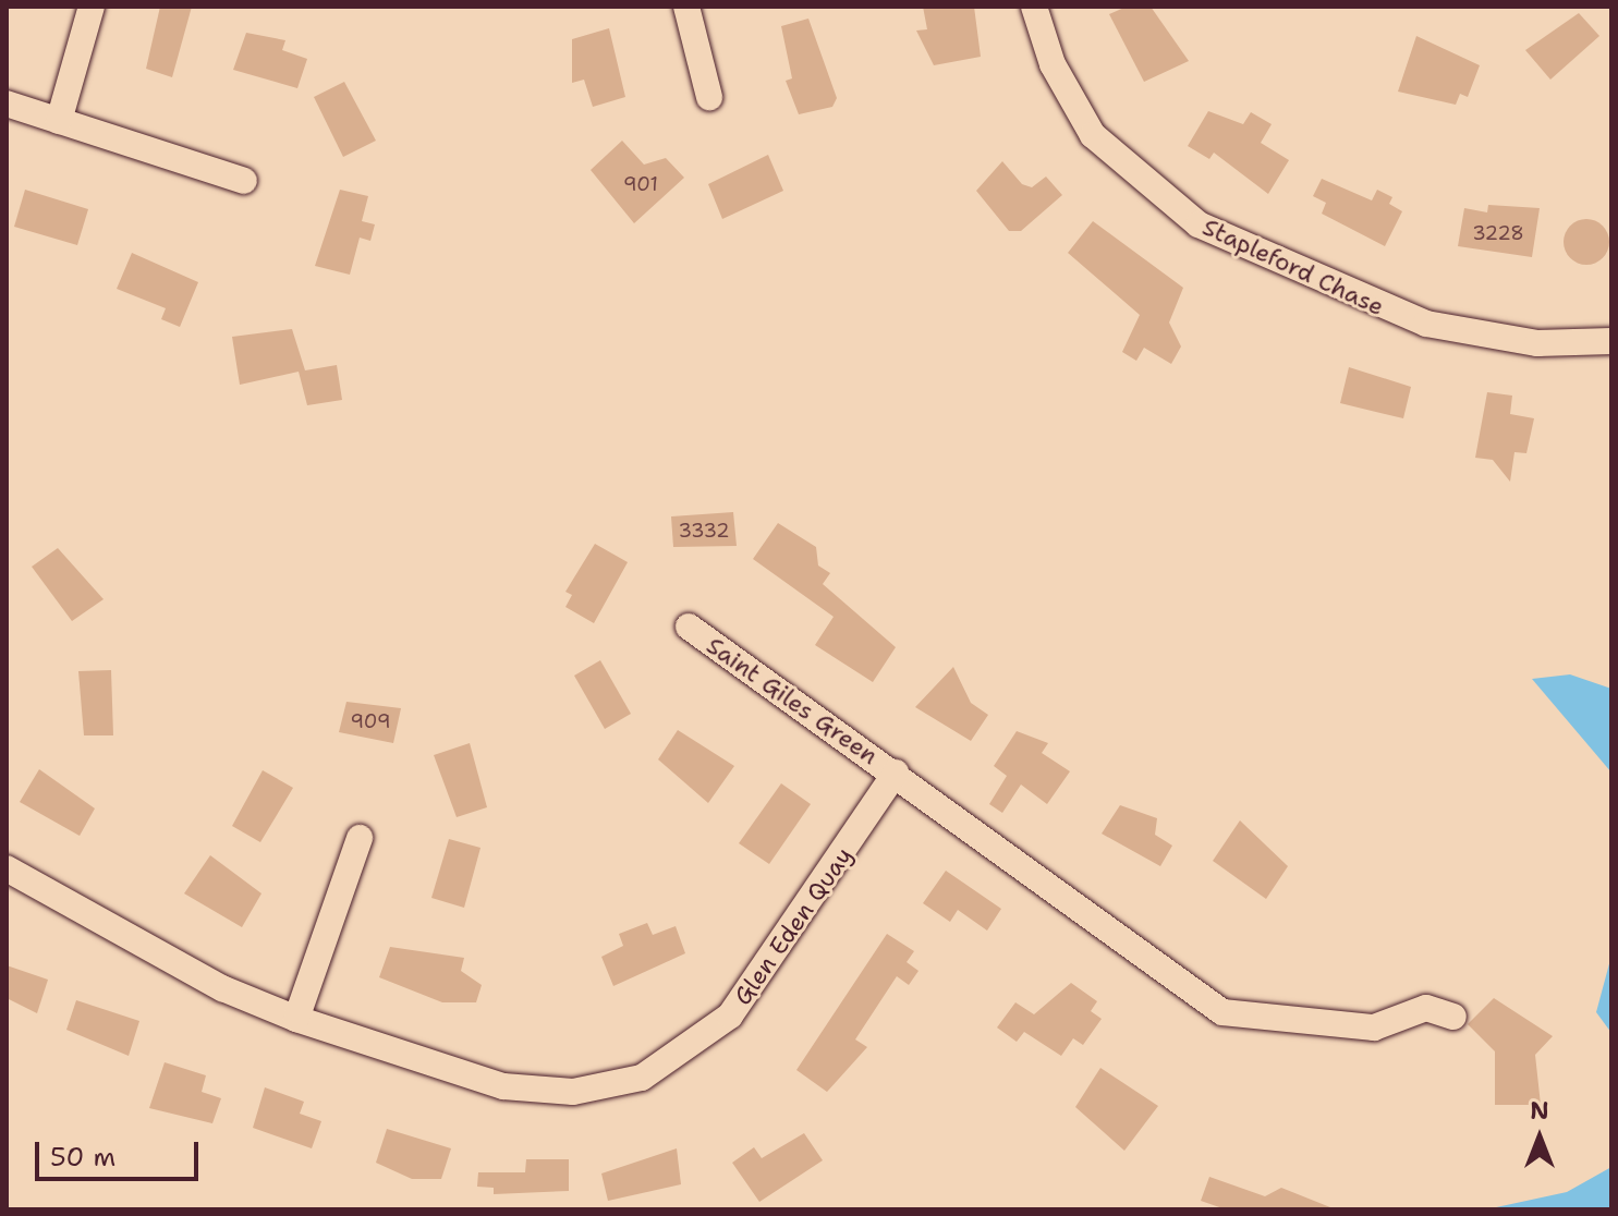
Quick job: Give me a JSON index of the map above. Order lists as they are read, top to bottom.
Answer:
{
  "streets": {
    "street": ["Stapleford Chase", "Saint Giles Green", "Glen Eden Quay"]
  },
  "crossings": [
    ["Saint Giles Green", "Glen Eden Quay"]
  ],
  "house_numbers": [
    "901",
    "3228",
    "3332",
    "909"
  ],
  "scale_bar": "50 m",
  "north": "top"
}
